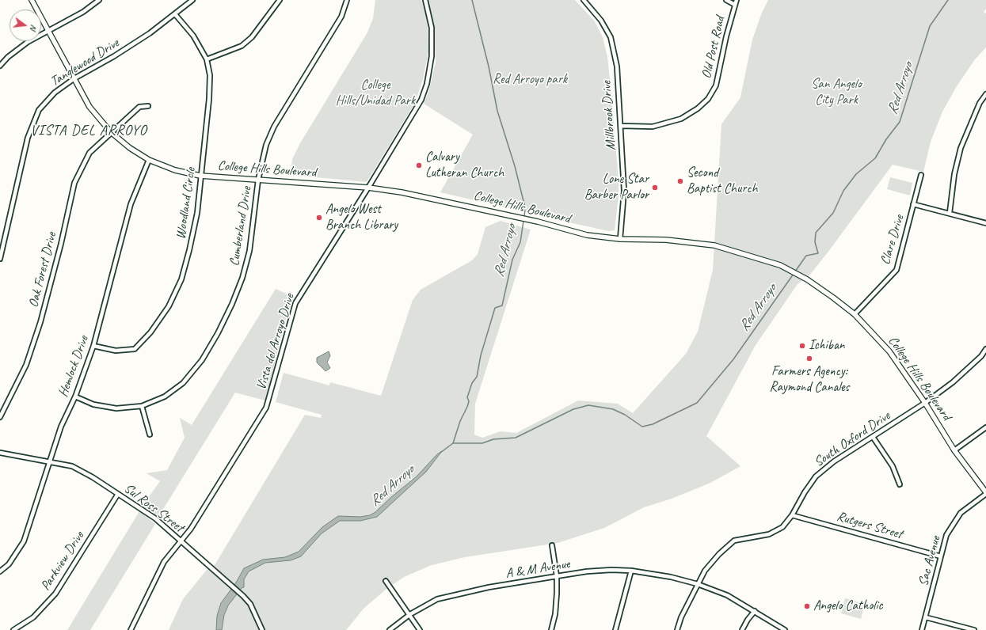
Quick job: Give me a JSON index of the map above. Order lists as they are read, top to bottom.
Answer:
{
  "streets": {
    "street": [
      "Old Post Road",
      "Tanglewood Drive",
      "Millbrook Drive",
      "College Hills Boulevard",
      "Woodland Circle",
      "Cumberland Drive",
      "Clare Drive",
      "Oak Forest Drive",
      "Vista del Arroyo Drive",
      "Hemlock Drive",
      "South Oxford Drive",
      "Sul Ross Street",
      "Rutgers Street",
      "Parkview Drive",
      "Sac Avenue",
      "A & M Avenue"
    ]
  },
  "crossings": [
    ["Old Post Road", "Millbrook Drive"],
    ["Tanglewood Drive", "College Hills Boulevard"],
    ["Tanglewood Drive", "Woodland Circle"],
    ["Millbrook Drive", "College Hills Boulevard"],
    ["College Hills Boulevard", "Woodland Circle"],
    ["College Hills Boulevard", "Cumberland Drive"],
    ["College Hills Boulevard", "Clare Drive"],
    ["College Hills Boulevard", "Oak Forest Drive"],
    ["College Hills Boulevard", "Vista del Arroyo Drive"],
    ["College Hills Boulevard", "Hemlock Drive"],
    ["College Hills Boulevard", "South Oxford Drive"],
    ["College Hills Boulevard", "Sac Avenue"],
    ["Woodland Circle", "Hemlock Drive"],
    ["Cumberland Drive", "Hemlock Drive"],
    ["Vista del Arroyo Drive", "Sul Ross Street"],
    ["Hemlock Drive", "Sul Ross Street"],
    ["South Oxford Drive", "Rutgers Street"],
    ["South Oxford Drive", "A & M Avenue"],
    ["Sul Ross Street", "Parkview Drive"],
    ["Rutgers Street", "Sac Avenue"]
  ],
  "districts": ["VISTA DEL ARROYO"],
  "water": ["Red Arroyo"],
  "parks": ["Red Arroyo park", "San Angelo City Park", "College Hills/Unidad Park"],
  "places": [
    "Calvary Lutheran Church",
    "Second Baptist Church",
    "Lone Star Barber Parlor",
    "Angelo West Branch Library",
    "Ichiban",
    "Farmers Agency: Raymond Canales",
    "Angelo Catholic"
  ],
  "north": "right"
}
